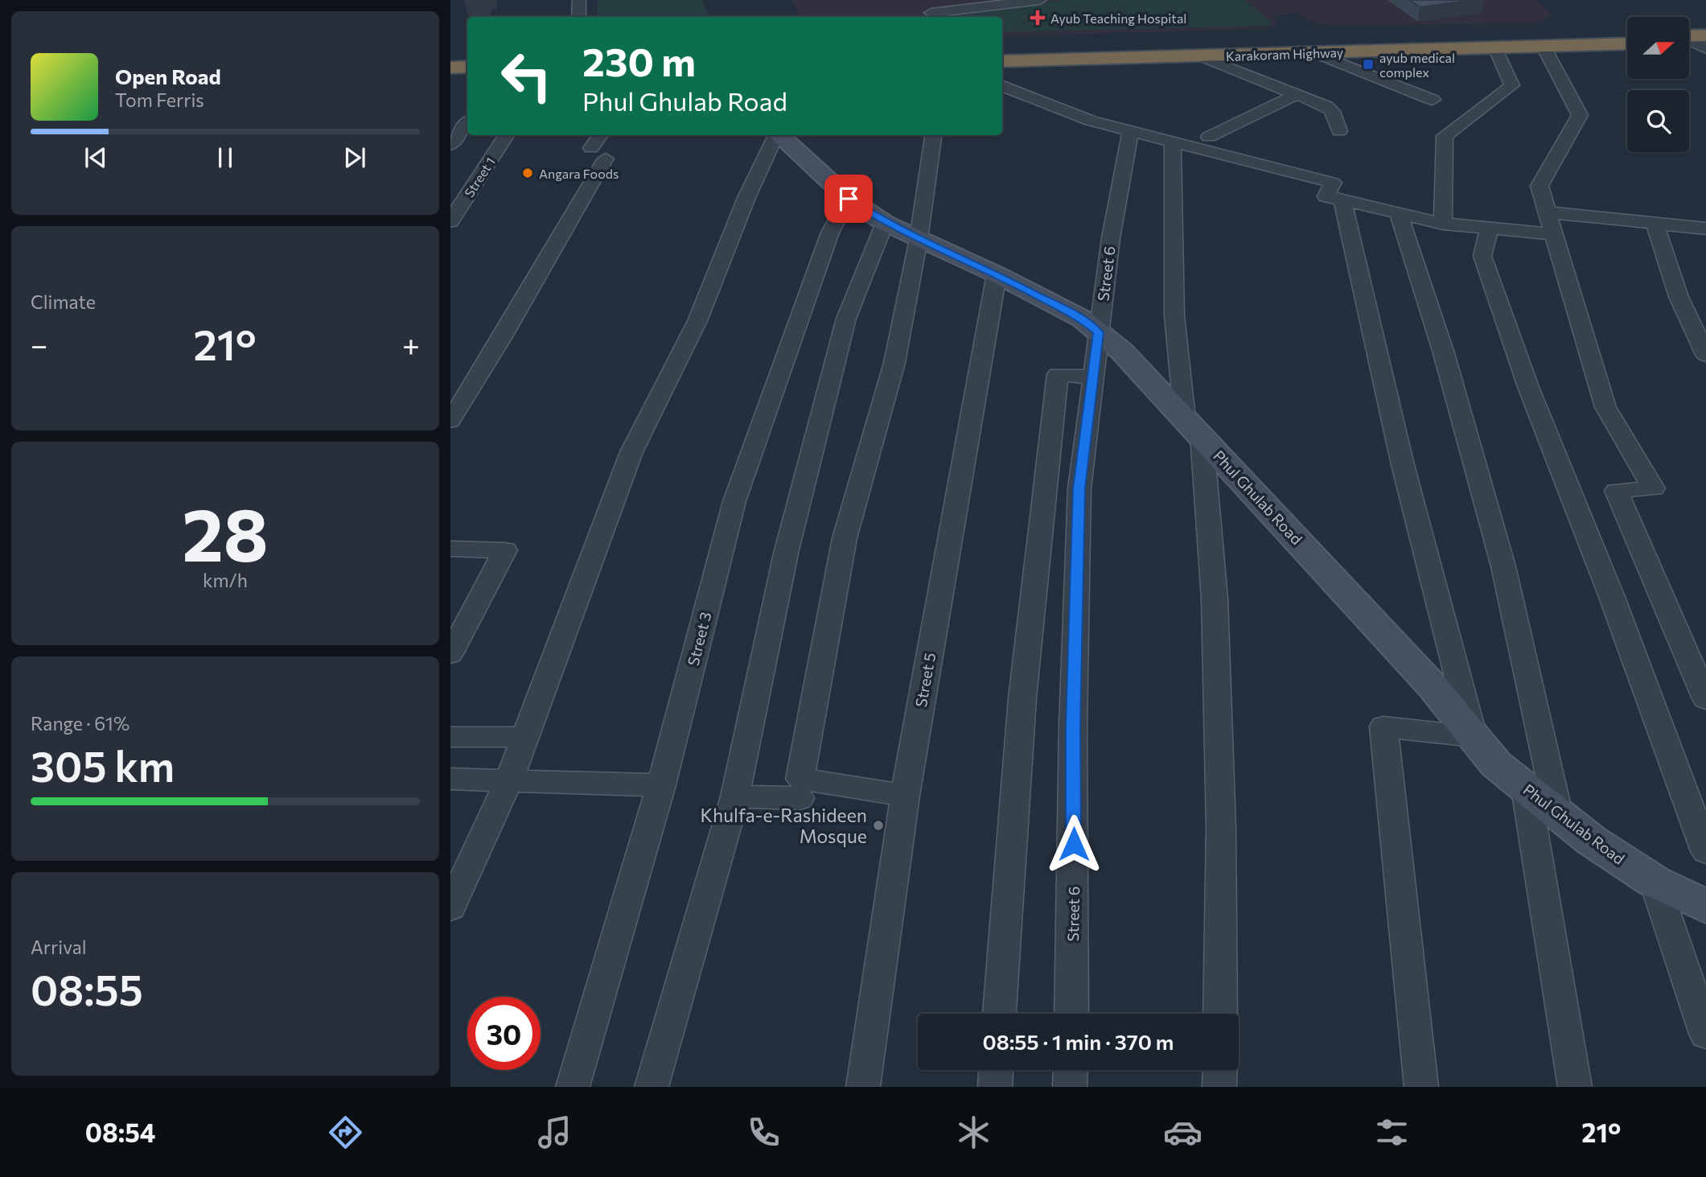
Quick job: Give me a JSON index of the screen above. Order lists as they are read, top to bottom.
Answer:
{
  "streets": {
    "highway": ["Karakoram Highway"],
    "street": [
      "Street 1",
      "Street 6",
      "Phul Ghulab Road",
      "Street 3",
      "Street 5"
    ]
  },
  "crossings": [
    ["Street 6", "Phul Ghulab Road"],
    ["Phul Ghulab Road", "Street 3"],
    ["Phul Ghulab Road", "Street 5"]
  ],
  "places": {
    "health": ["Ayub Teaching Hospital"],
    "transit": ["ayub medical complex"],
    "other": ["Angara Foods", "Khulfa-e-Rashideen Mosque"]
  },
  "north": "right",
  "page": {
    "turn": ["230 m", "Phul Ghulab Road"],
    "song": ["Open Road", "Tom Ferris"],
    "tile": [
      "Climate",
      ["28", "km/h"],
      ["Range · 61%", "305 km"],
      ["Arrival", "08:55"]
    ],
    "heat": ["−", "21°", "+"],
    "limit": "30",
    "trip": "08:55 · 1 min · 370 m",
    "tabs": ["08:54", "21°"]
  }
}
